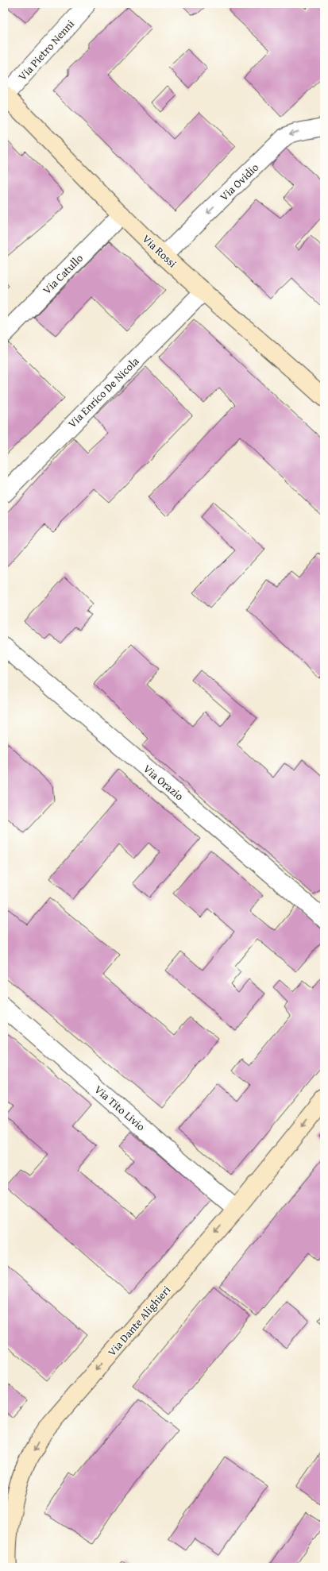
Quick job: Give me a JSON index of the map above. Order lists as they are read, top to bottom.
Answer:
{
  "streets": {
    "street": [
      "Via Pietro Nenni",
      "Via Ovidio",
      "Via Rossi",
      "Via Catullo",
      "Via Enrico De Nicola",
      "Via Orazio",
      "Via Tito Livio",
      "Via Dante Alighieri"
    ]
  },
  "crossings": [
    ["Via Pietro Nenni", "Via Rossi"],
    ["Via Ovidio", "Via Rossi"],
    ["Via Rossi", "Via Catullo"],
    ["Via Rossi", "Via Enrico De Nicola"],
    ["Via Tito Livio", "Via Dante Alighieri"]
  ],
  "one_way": ["Via Ovidio", "Via Dante Alighieri"]
}
